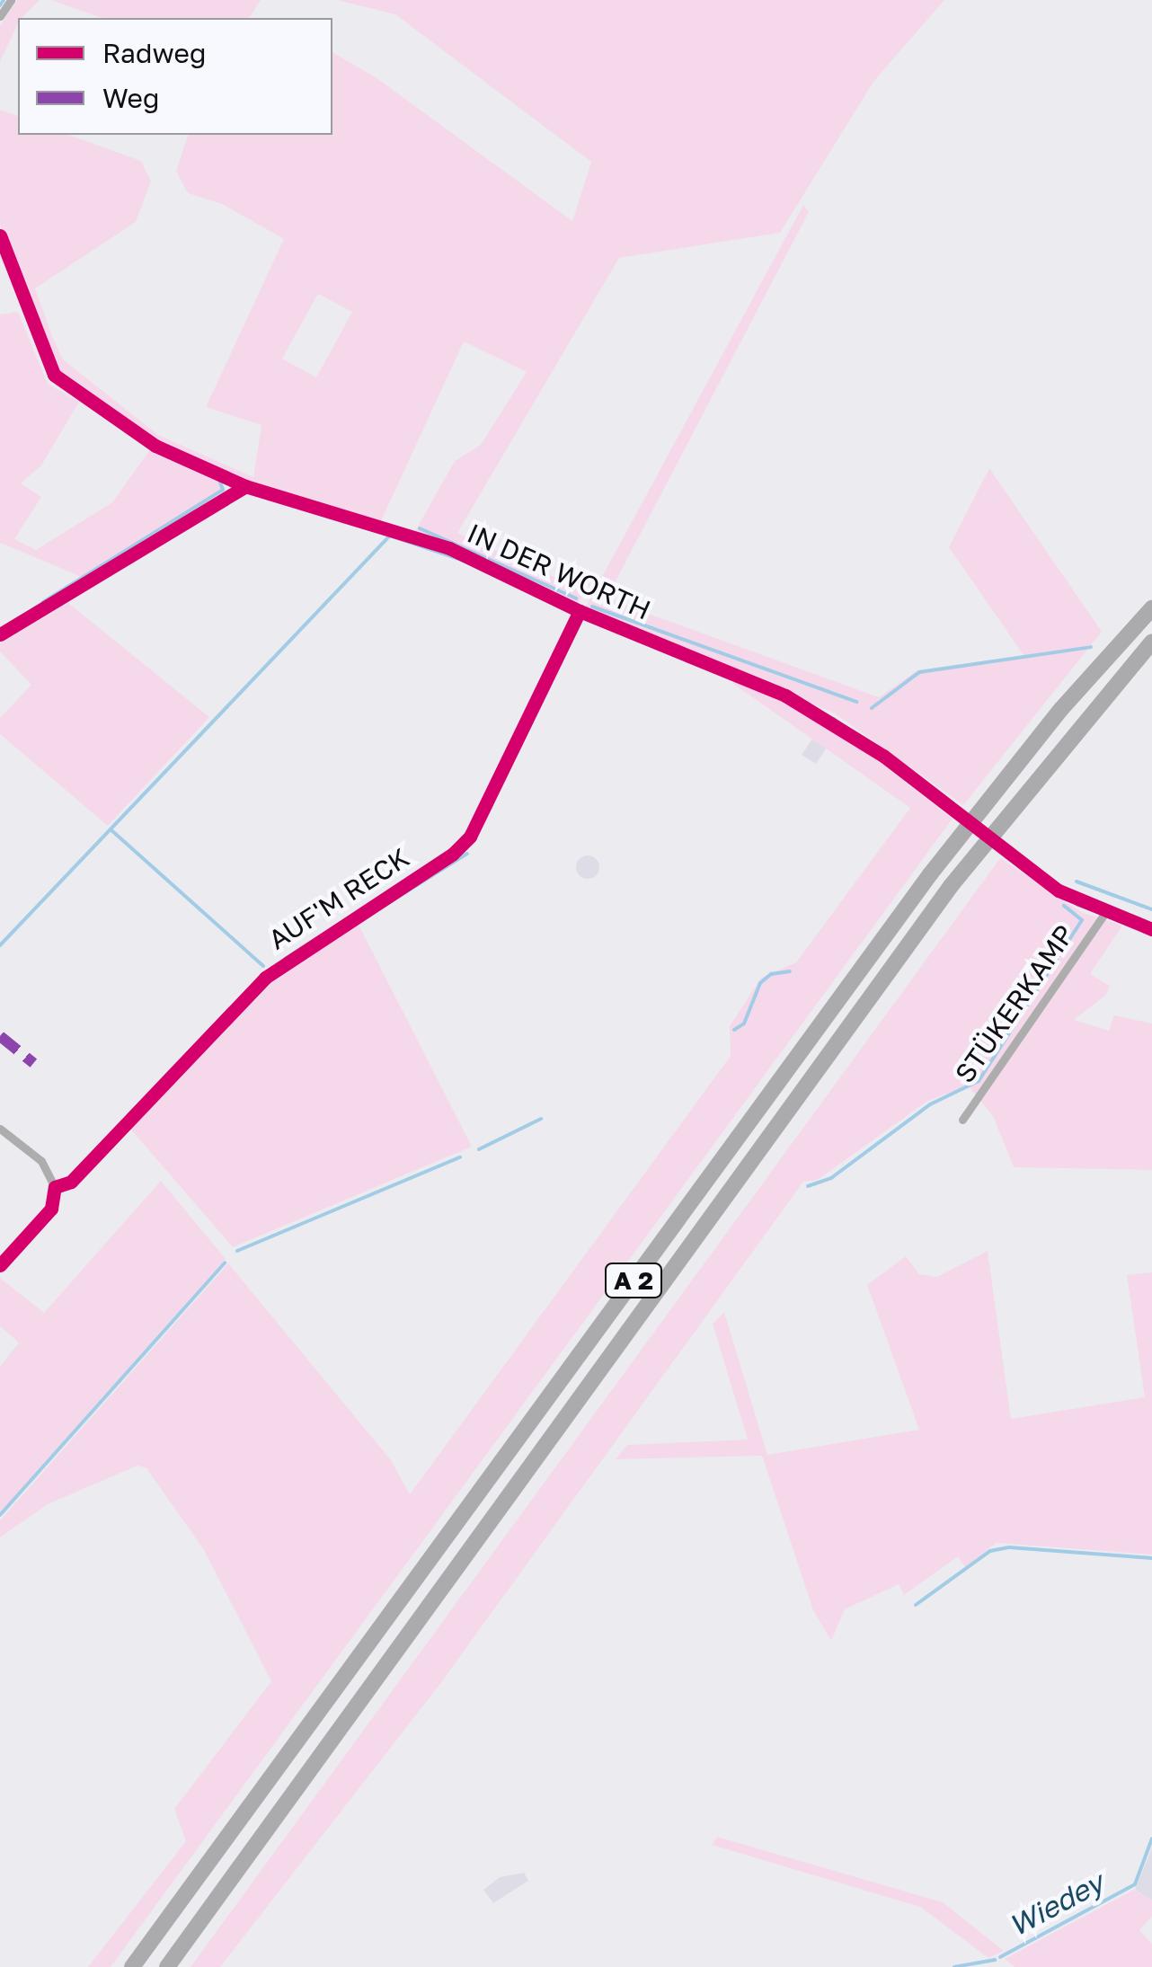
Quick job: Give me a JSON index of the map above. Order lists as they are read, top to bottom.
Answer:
{
  "streets": {
    "highway": ["A 2"],
    "street": ["IN DER WORTH", "AUF'M RECK", "STÜKERKAMP"]
  },
  "crossings": [
    ["IN DER WORTH", "AUF'M RECK"],
    ["IN DER WORTH", "STÜKERKAMP"]
  ],
  "water": ["Wiedey"],
  "legend": ["Radweg", "Weg"]
}
